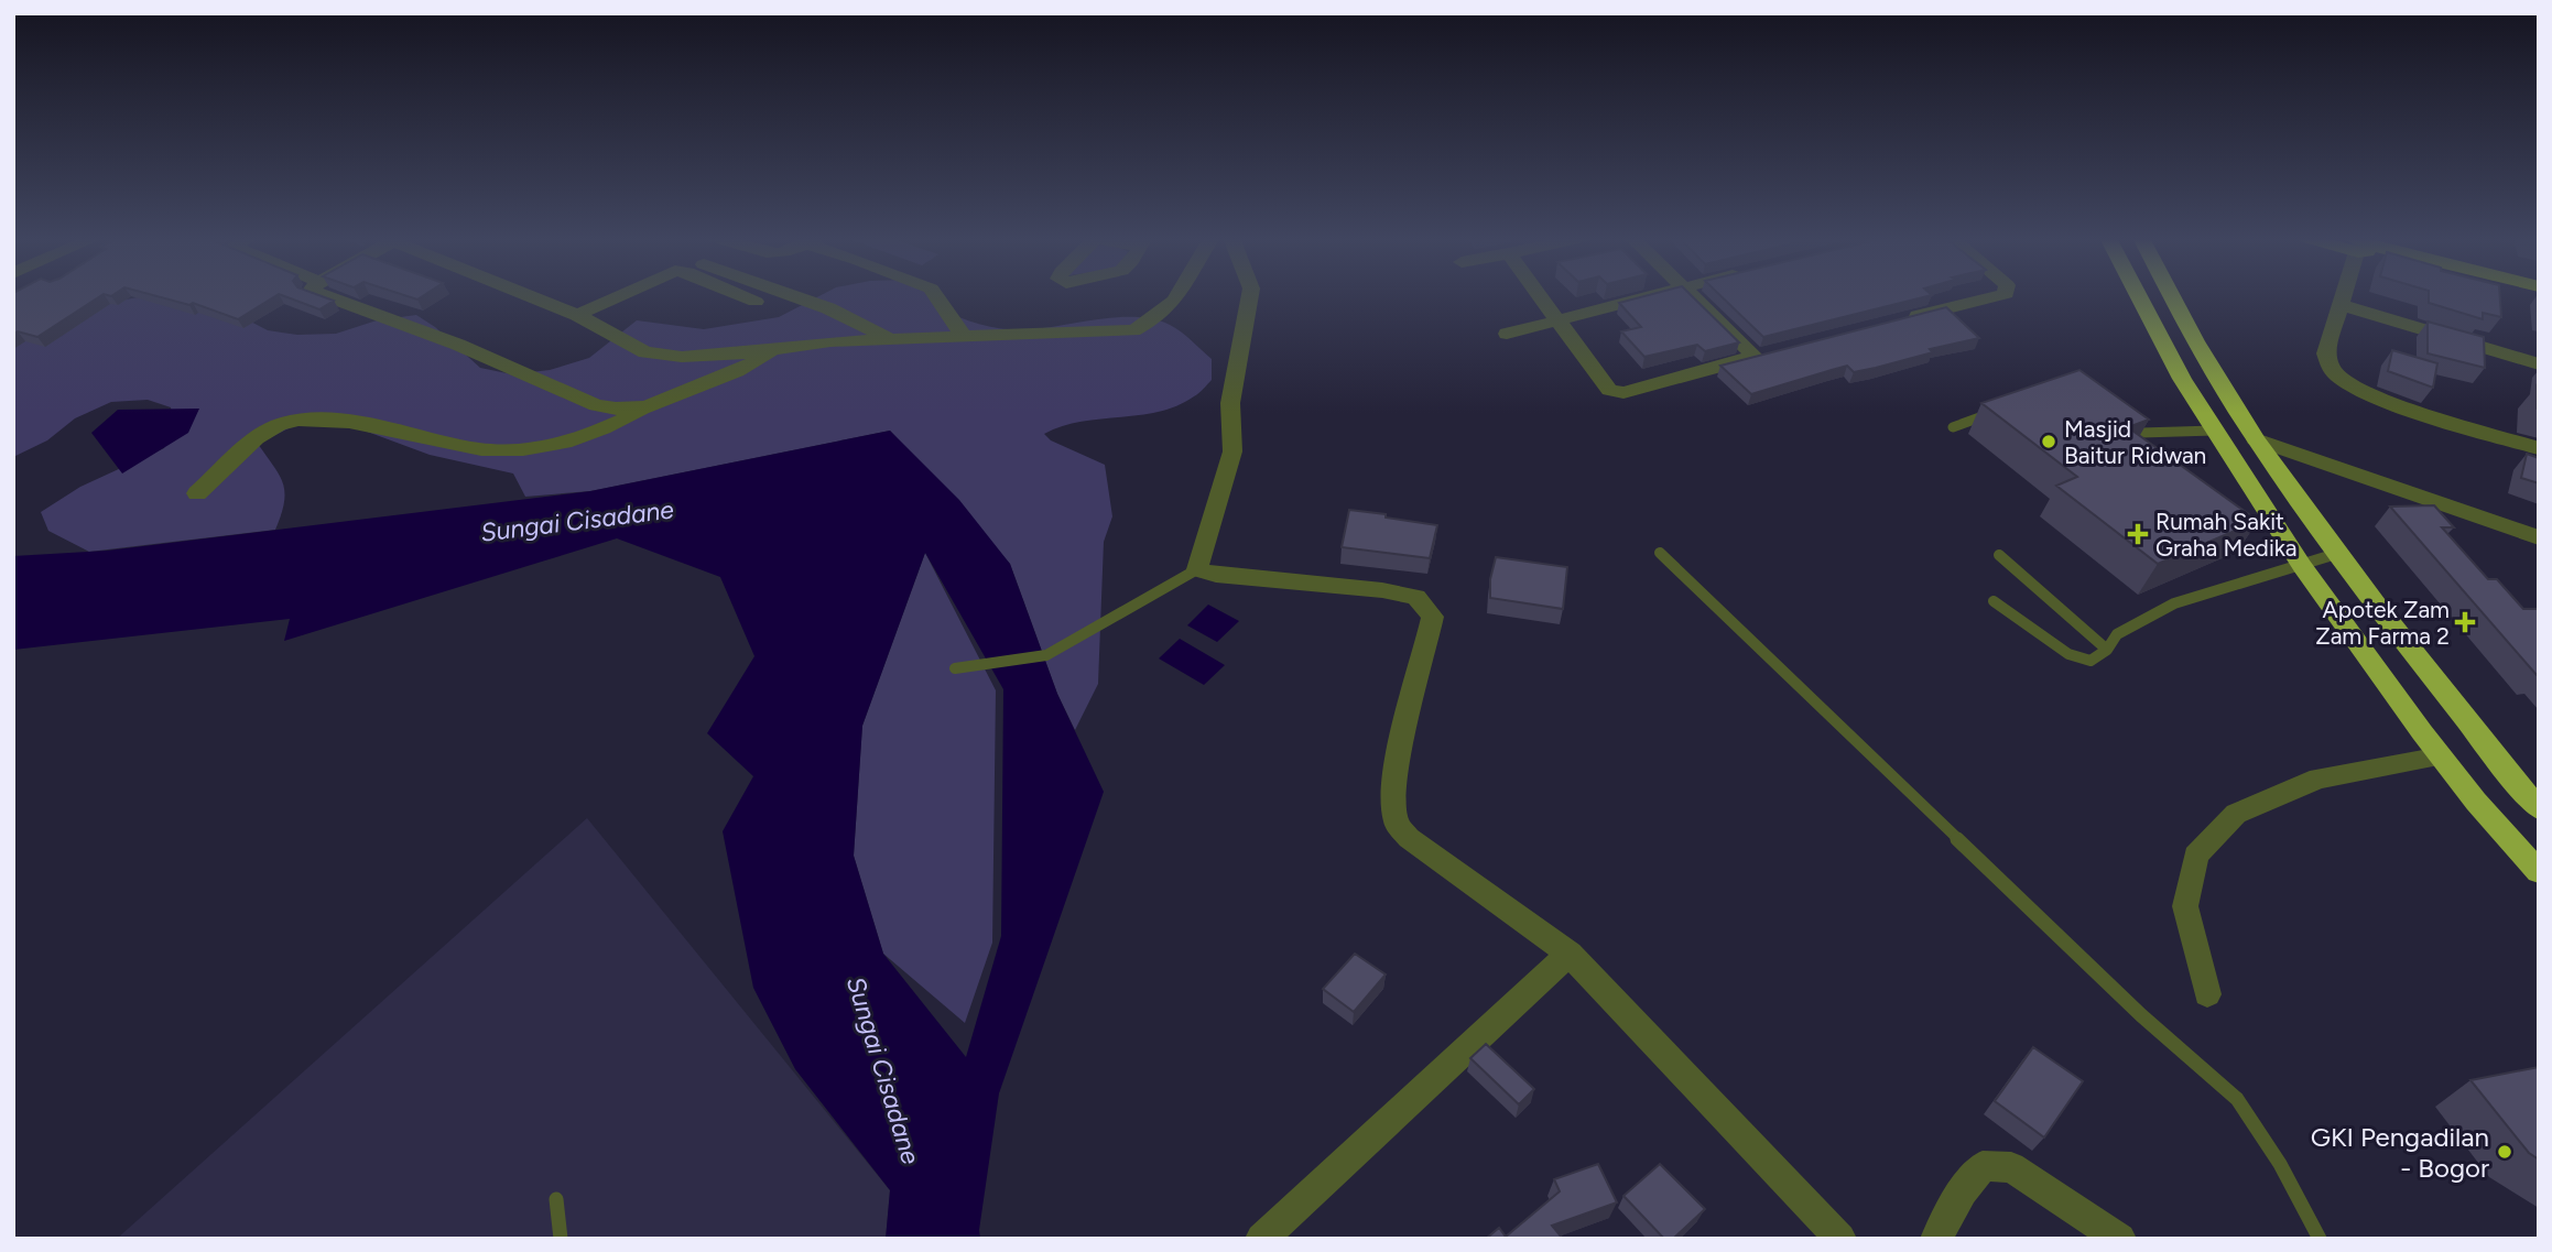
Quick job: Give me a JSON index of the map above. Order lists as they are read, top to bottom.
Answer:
{
  "water": ["Sungai Cisadane"],
  "places": {
    "other": ["Masjid Baitur Ridwan", "GKI Pengadilan - Bogor"],
    "health": ["Rumah Sakit Graha Medika", "Apotek Zam Zam Farma 2"]
  }
}
